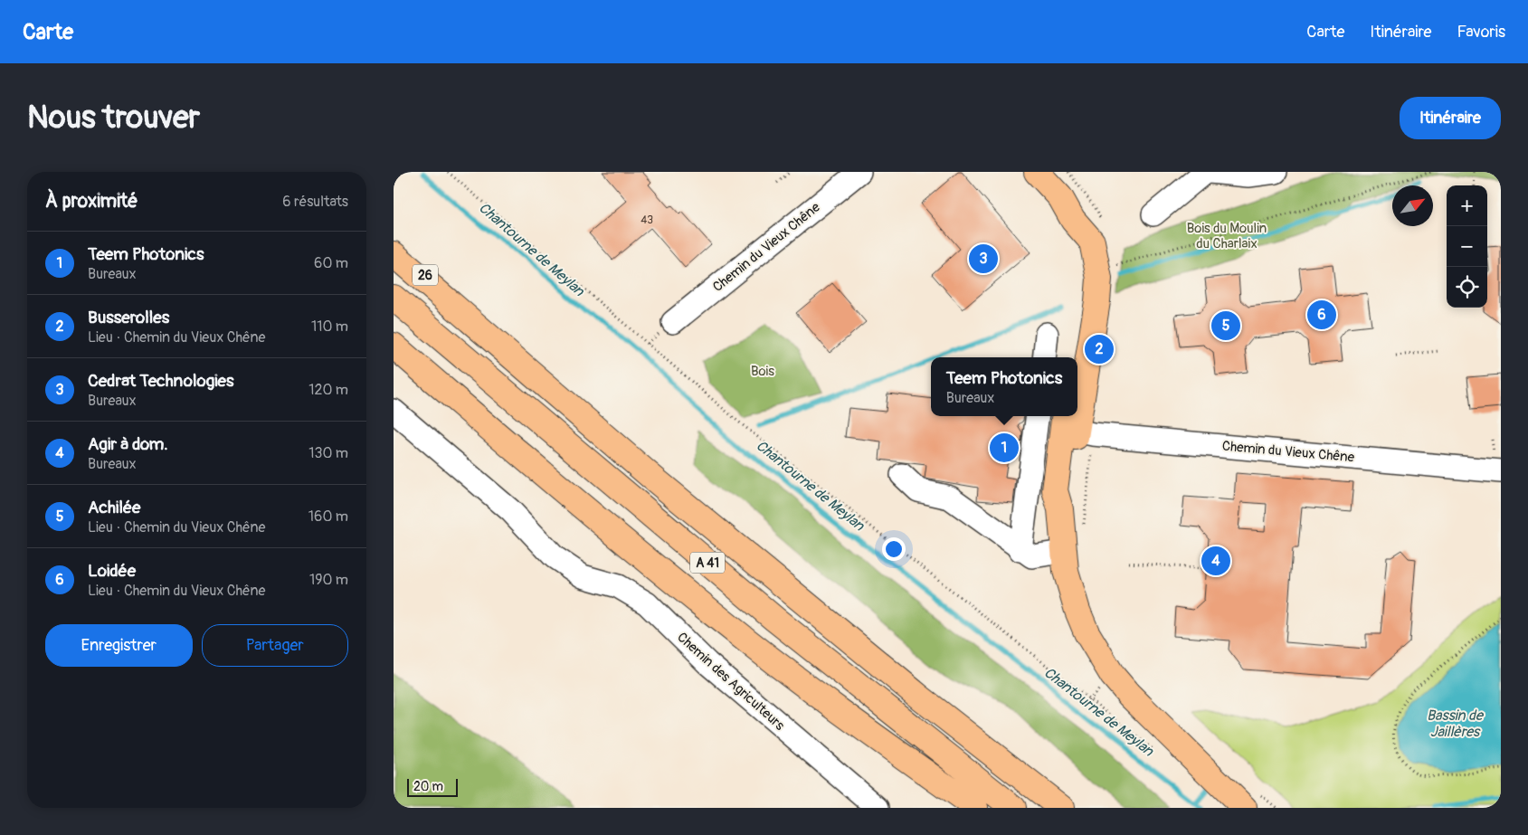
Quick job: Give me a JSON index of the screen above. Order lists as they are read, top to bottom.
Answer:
{
  "streets": {
    "main road": ["26", "A 41"],
    "street": ["Chemin du Vieux Chêne", "Chemin des Agriculteurs"]
  },
  "crossings": [
    ["26", "A 41"]
  ],
  "water": ["Chantourne de Meylan", "Bassin de Jaillères"],
  "parks": ["Bois du Moulin du Charlaix", "Bois"],
  "house_numbers": ["43"],
  "scale_bar": "20 m",
  "north": "top right",
  "page": {
    "header": "Carte",
    "nav": ["Carte", "Itinéraire", "Favoris"],
    "buttons": [
      "Itinéraire",
      ["Enregistrer", "Partager"]
    ],
    "title": "Nous trouver",
    "heading": ["À proximité", "6 résultats"],
    "map_buttons": ["+", "−"],
    "list": [
      {
        "mark": "1",
        "name": "Teem Photonics",
        "note": "Bureaux",
        "value": "60 m"
      },
      {
        "mark": "2",
        "name": "Busserolles",
        "note": "Lieu · Chemin du Vieux Chêne",
        "value": "110 m"
      },
      {
        "mark": "3",
        "name": "Cedrat Technologies",
        "note": "Bureaux",
        "value": "120 m"
      },
      {
        "mark": "4",
        "name": "Agir à dom.",
        "note": "Bureaux",
        "value": "130 m"
      },
      {
        "mark": "5",
        "name": "Achilée",
        "note": "Lieu · Chemin du Vieux Chêne",
        "value": "160 m"
      },
      {
        "mark": "6",
        "name": "Loidée",
        "note": "Lieu · Chemin du Vieux Chêne",
        "value": "190 m"
      }
    ],
    "pins": [
      "3",
      "6",
      "5",
      "2",
      "1",
      "4"
    ],
    "popup": ["Teem Photonics", "Bureaux"],
    "scale": "20 m"
  }
}
